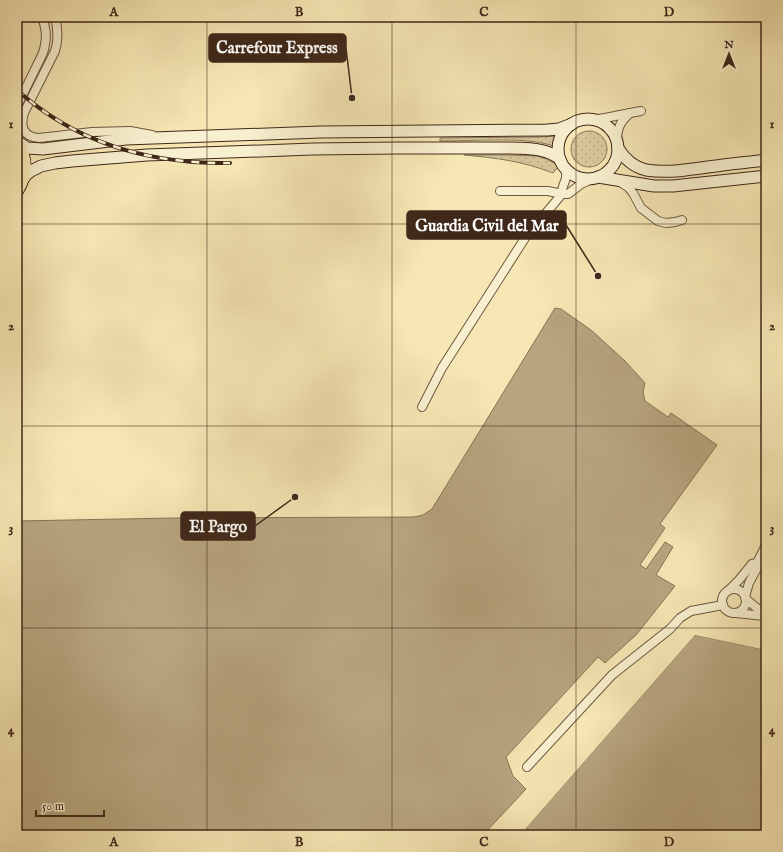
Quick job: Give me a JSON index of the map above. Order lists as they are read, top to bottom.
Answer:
{
  "places": ["Carrefour Express", "Guardia Civil del Mar", "El Pargo"],
  "scale_bar": "50 m",
  "north": "top",
  "grid": {
    "columns": [
      "A",
      "B",
      "C",
      "D"
    ],
    "rows": [
      "1",
      "2",
      "3",
      "4"
    ]
  }
}
